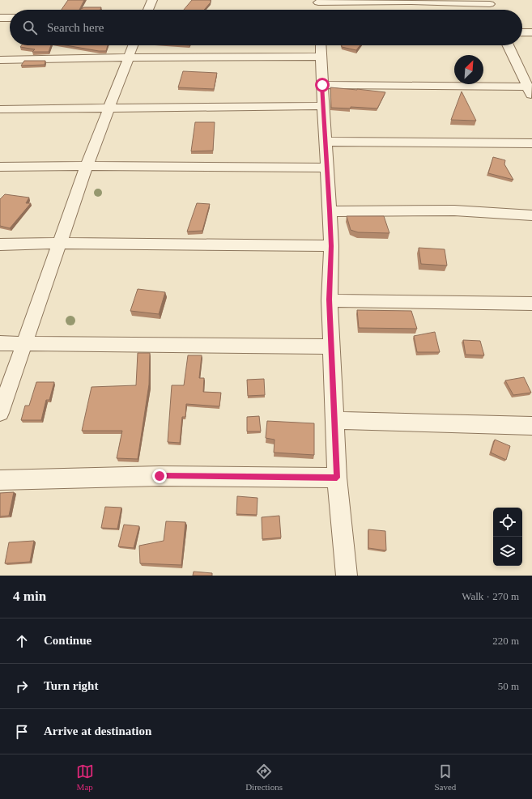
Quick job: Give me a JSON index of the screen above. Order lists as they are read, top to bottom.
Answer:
{
  "north": "top right",
  "page": {
    "search": "Search here",
    "heading": ["4 min", "Walk · 270 m"],
    "list": [
      ["Continue", "220 m"],
      ["Turn right", "50 m"],
      "Arrive at destination"
    ],
    "nav": ["Map", "Directions", "Saved"]
  }
}
